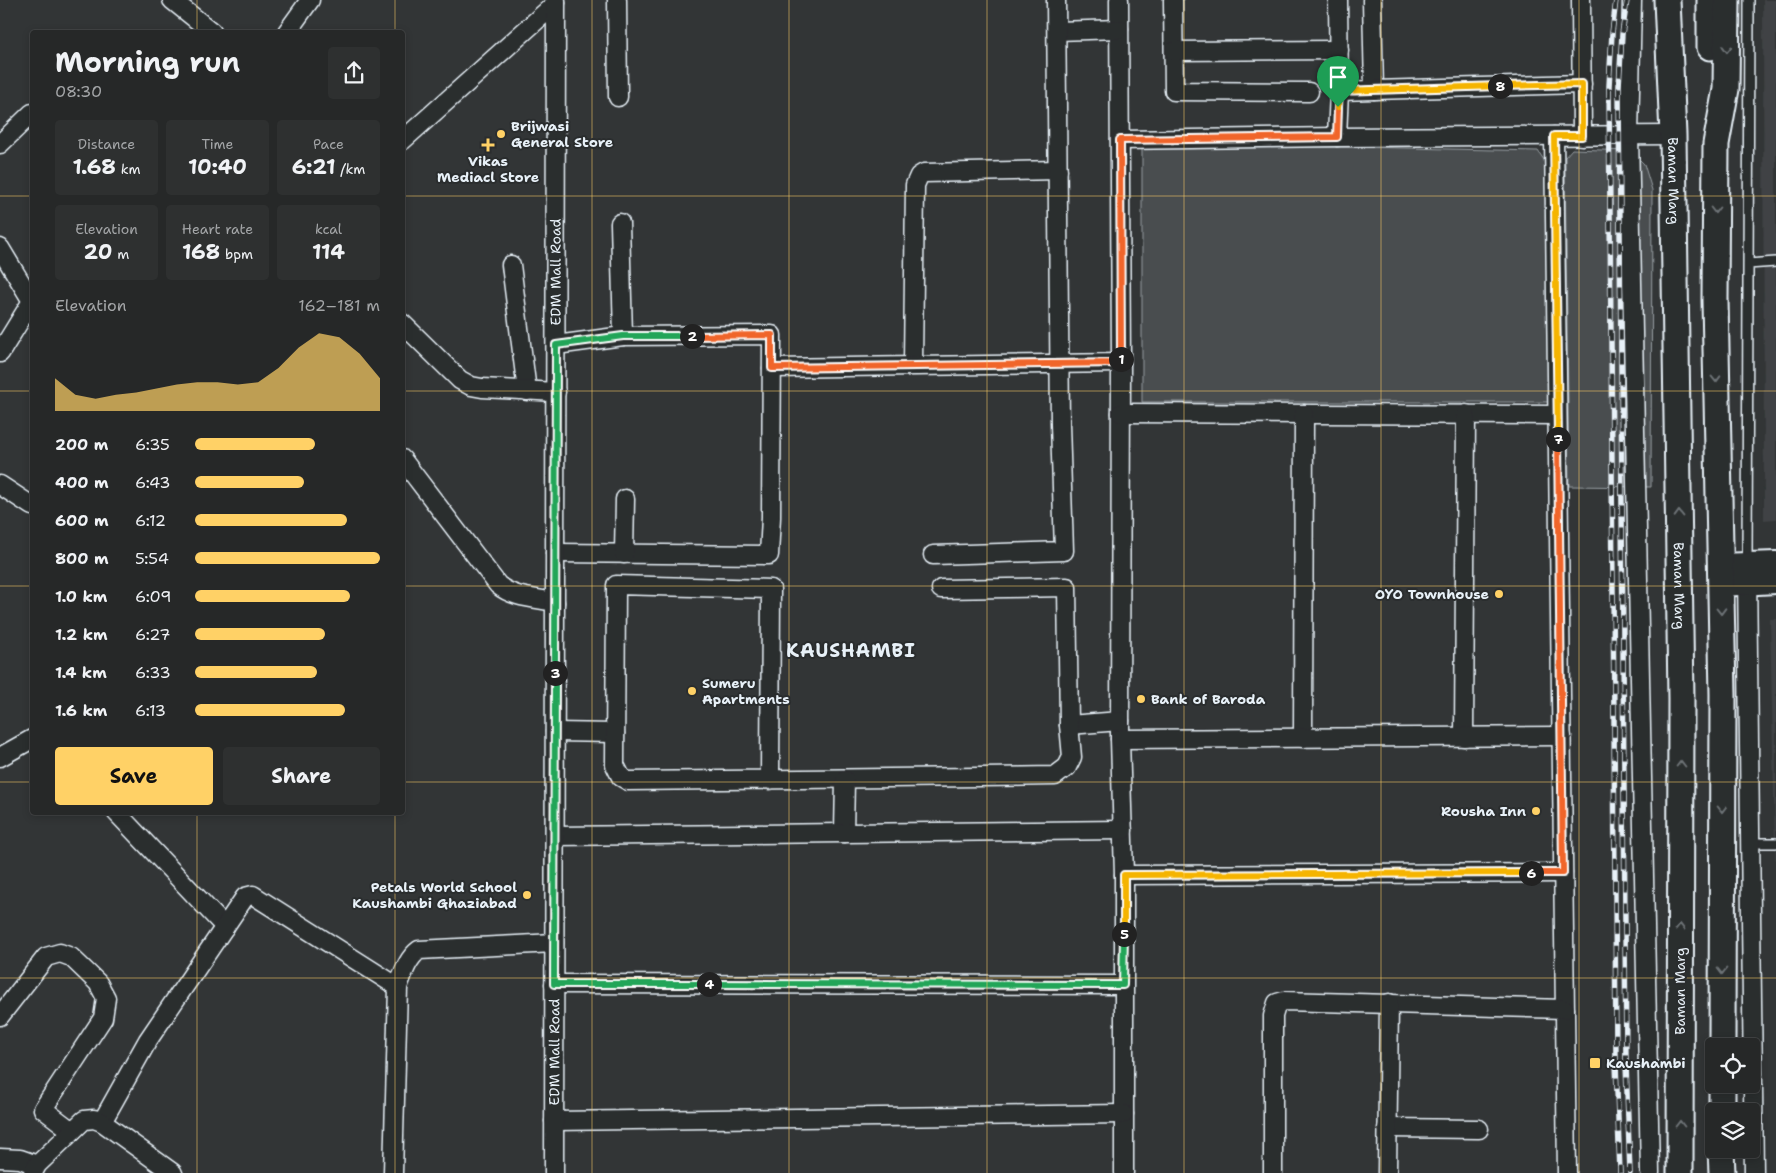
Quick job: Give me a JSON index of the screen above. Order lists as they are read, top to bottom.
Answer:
{
  "streets": {
    "main road": ["Baman Marg"],
    "street": ["EDM Mall Road"]
  },
  "districts": ["KAUSHAMBI"],
  "places": {
    "other": [
      "Brijwasi General Store",
      "OYO Townhouse",
      "Sumeru Apartments",
      "Bank of Baroda",
      "Rousha Inn",
      "Petals World School Kaushambi Ghaziabad"
    ],
    "health": ["Vikas Mediacl Store"],
    "transit": ["Kaushambi"]
  },
  "page": {
    "heading": ["Morning run", "08:30"],
    "pins": [
      "8",
      "2",
      "1",
      "7",
      "3",
      "6",
      "5",
      "4"
    ],
    "stats": [
      ["Distance", "1.68 km"],
      ["Time", "10:40"],
      ["Pace", "6:21 /km"],
      ["Elevation", "20 m"],
      ["Heart rate", "168 bpm"],
      ["kcal", "114"]
    ],
    "chart": ["Elevation", "162–181 m"],
    "list": [
      {
        "name": "200 m",
        "note": "6:35"
      },
      {
        "name": "400 m",
        "note": "6:43"
      },
      {
        "name": "600 m",
        "note": "6:12"
      },
      {
        "name": "800 m",
        "note": "5:54"
      },
      {
        "name": "1.0 km",
        "note": "6:09"
      },
      {
        "name": "1.2 km",
        "note": "6:27"
      },
      {
        "name": "1.4 km",
        "note": "6:33"
      },
      {
        "name": "1.6 km",
        "note": "6:13"
      }
    ],
    "buttons": ["Save", "Share"]
  }
}
